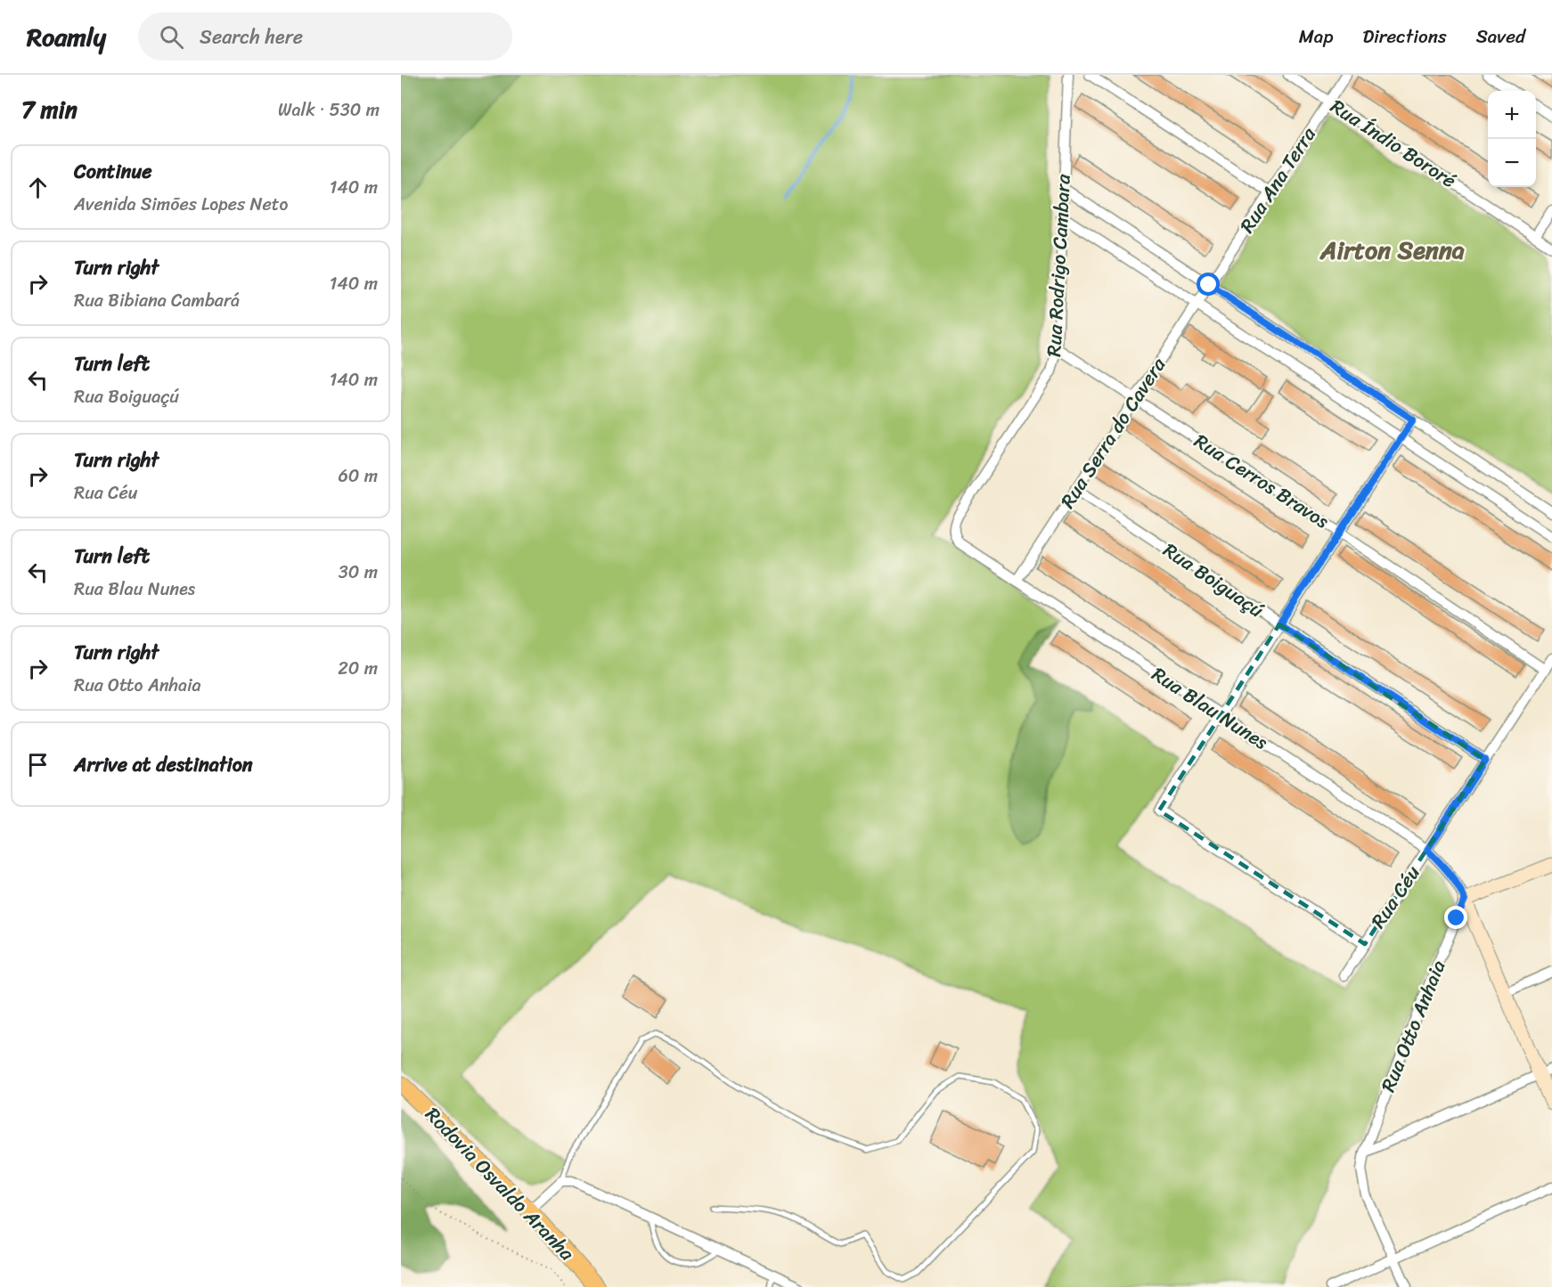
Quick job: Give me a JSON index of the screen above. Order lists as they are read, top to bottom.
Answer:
{
  "streets": {
    "highway": ["Rodovia Osvaldo Aranha"],
    "street": [
      "Rua Índio Bororé",
      "Rua Ana Terra",
      "Rua Rodrigo Cambara",
      "Rua Serra do Cavera",
      "Rua Cerros Bravos",
      "Rua Boiguaçú",
      "Rua Blau Nunes",
      "Rua Céu",
      "Rua Otto Anhaia"
    ]
  },
  "crossings": [
    ["Rua Índio Bororé", "Rua Ana Terra"],
    ["Rua Ana Terra", "Rua Serra do Cavera"],
    ["Rua Rodrigo Cambara", "Rua Cerros Bravos"],
    ["Rua Rodrigo Cambara", "Rua Blau Nunes"],
    ["Rua Serra do Cavera", "Rua Cerros Bravos"],
    ["Rua Serra do Cavera", "Rua Boiguaçú"],
    ["Rua Serra do Cavera", "Rua Blau Nunes"],
    ["Rua Cerros Bravos", "Rua Céu"],
    ["Rua Boiguaçú", "Rua Céu"],
    ["Rua Blau Nunes", "Rua Céu"],
    ["Rua Blau Nunes", "Rua Otto Anhaia"]
  ],
  "districts": ["Airton Senna"],
  "page": {
    "header": "Roamly",
    "search": "Search here",
    "nav": ["Map", "Directions", "Saved"],
    "heading": ["7 min", "Walk · 530 m"],
    "map_buttons": ["+", "−"],
    "list": [
      ["Continue", "Avenida Simões Lopes Neto", "140 m"],
      ["Turn right", "Rua Bibiana Cambará", "140 m"],
      ["Turn left", "Rua Boiguaçú", "140 m"],
      ["Turn right", "Rua Céu", "60 m"],
      ["Turn left", "Rua Blau Nunes", "30 m"],
      ["Turn right", "Rua Otto Anhaia", "20 m"],
      "Arrive at destination"
    ]
  }
}
